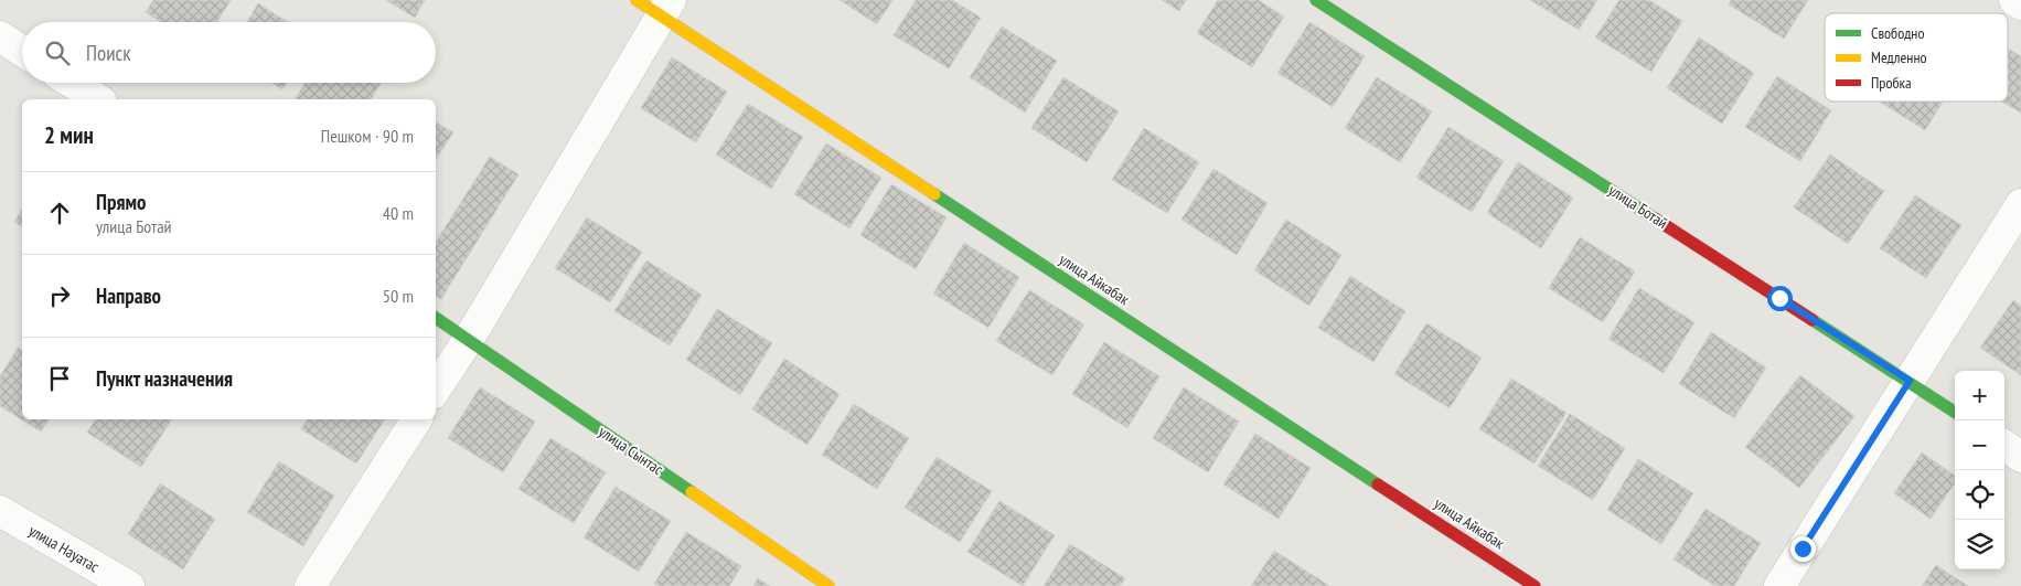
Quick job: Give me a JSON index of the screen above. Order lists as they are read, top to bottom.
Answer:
{
  "streets": {
    "street": [
      "улица Ботай",
      "улица Айкабак",
      "улица Сынтас",
      "улица Науатас"
    ]
  },
  "legend": ["Свободно", "Медленно", "Пробка"],
  "page": {
    "search": "Поиск",
    "heading": ["2 мин", "Пешком · 90 m"],
    "list": [
      ["Прямо", "улица Ботай", "40 m"],
      ["Направо", "50 m"],
      "Пункт назначения"
    ],
    "map_buttons": ["+", "−"]
  }
}
